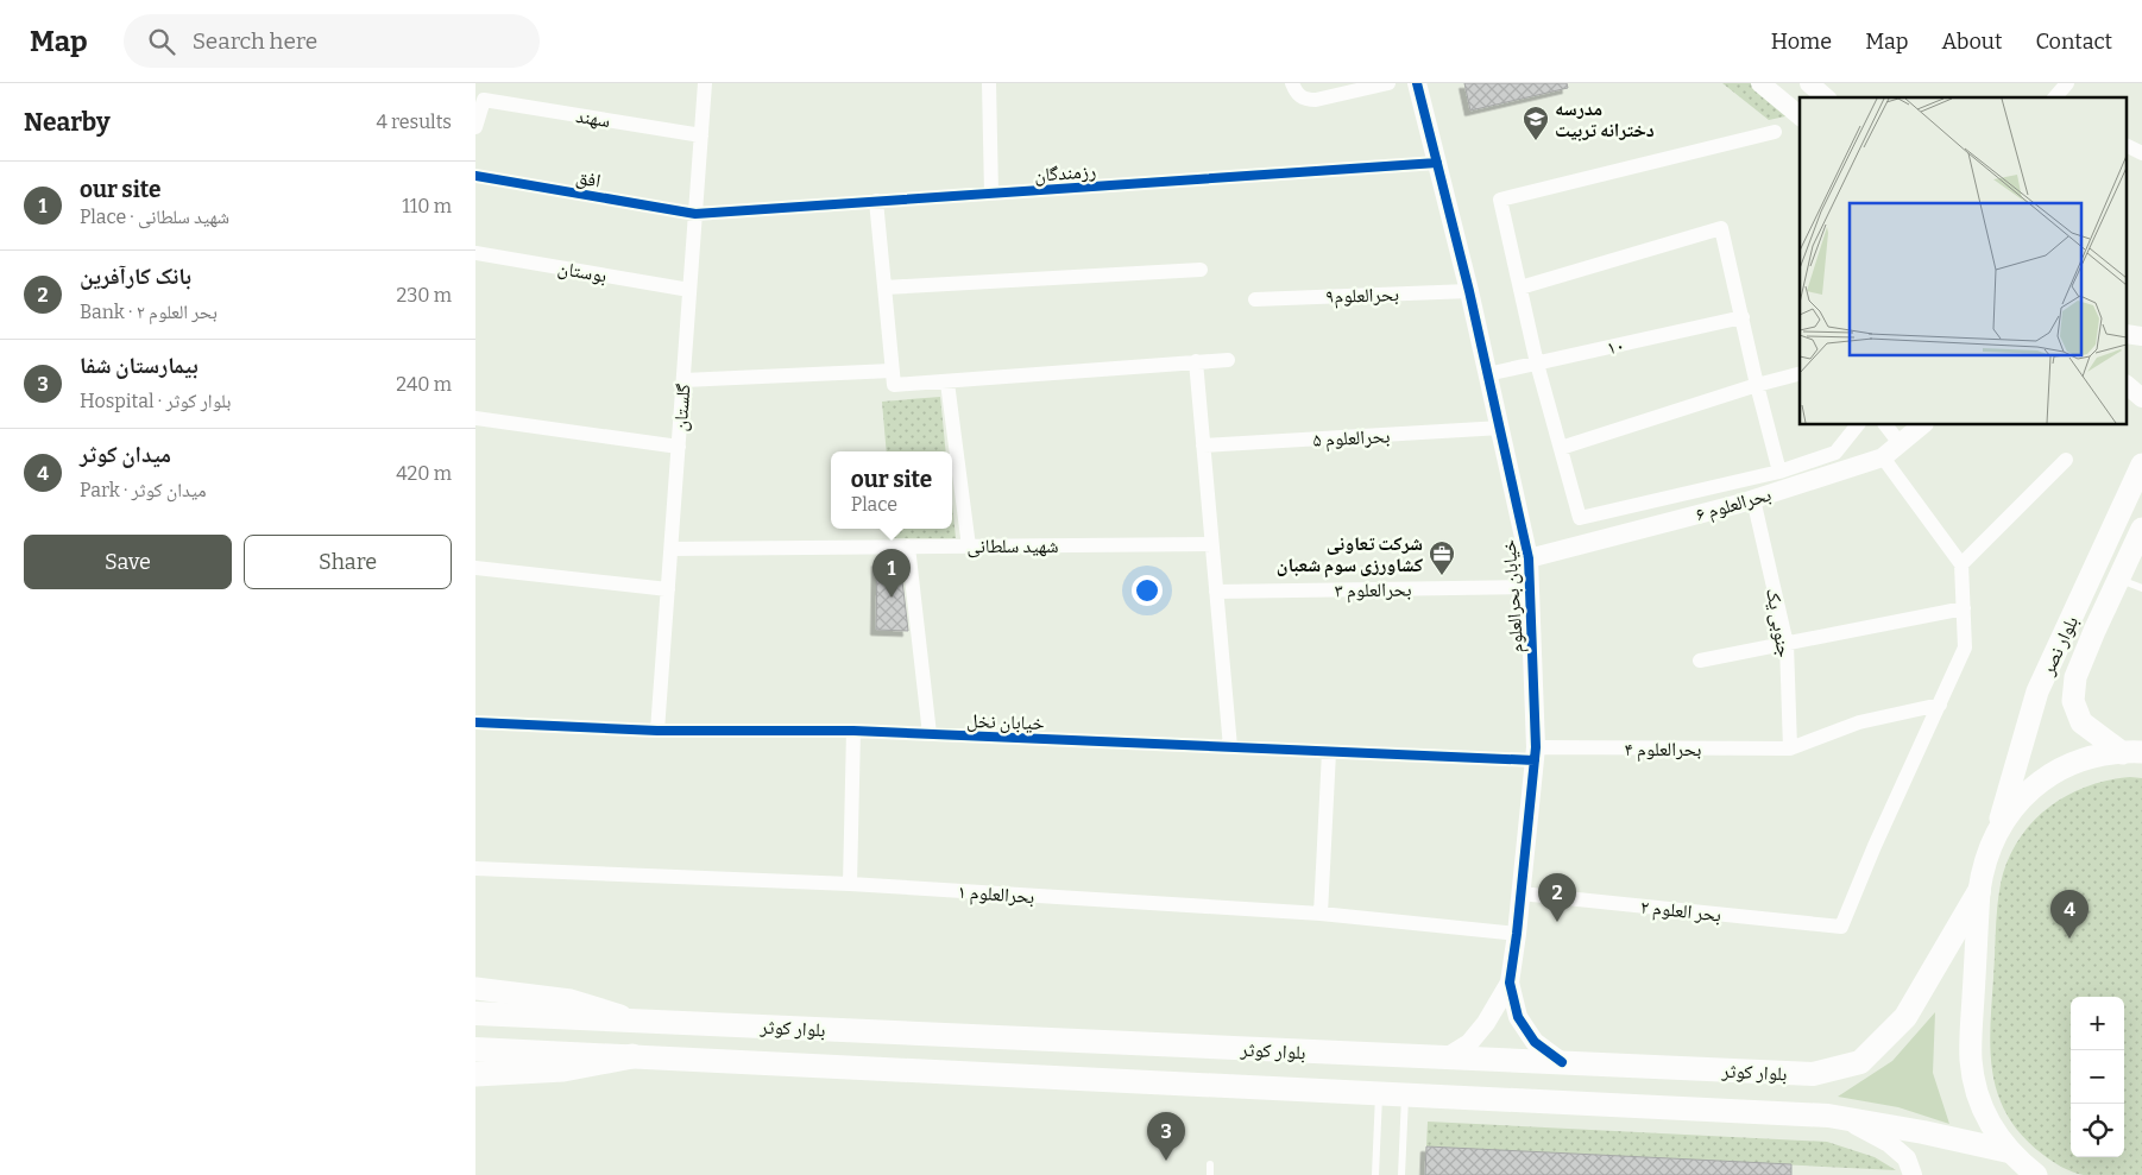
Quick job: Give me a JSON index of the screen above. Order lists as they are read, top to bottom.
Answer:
{
  "streets": {
    "main road": ["بلوار نصر", "بلوار کوثر"],
    "street": [
      "سهند",
      "رزمندگان",
      "افق",
      "بوستان",
      "بحرالعلوم۹",
      "۱۰",
      "گلستان",
      "بحرالعلوم ۵",
      "بحرالعلوم ۶",
      "شهید سلطانی",
      "بحرالعلوم ۳",
      "خیابان بحرالعلوم",
      "جنوبی یک",
      "خیابان نخل",
      "بحرالعلوم ۴",
      "بحرالعلوم ۱",
      "بحر العلوم ۲"
    ]
  },
  "crossings": [
    ["سهند", "گلستان"],
    ["رزمندگان", "افق"],
    ["رزمندگان", "گلستان"],
    ["رزمندگان", "خیابان بحرالعلوم"],
    ["افق", "گلستان"],
    ["بوستان", "گلستان"],
    ["بحرالعلوم۹", "خیابان بحرالعلوم"],
    ["۱۰", "خیابان بحرالعلوم"],
    ["گلستان", "شهید سلطانی"],
    ["گلستان", "خیابان نخل"],
    ["بحرالعلوم ۵", "خیابان بحرالعلوم"],
    ["بحرالعلوم ۶", "خیابان بحرالعلوم"],
    ["بحرالعلوم ۶", "جنوبی یک"],
    ["بحرالعلوم ۳", "خیابان بحرالعلوم"],
    ["خیابان بحرالعلوم", "خیابان نخل"],
    ["خیابان بحرالعلوم", "بحرالعلوم ۴"],
    ["خیابان بحرالعلوم", "بحرالعلوم ۱"],
    ["خیابان بحرالعلوم", "بحر العلوم ۲"],
    ["خیابان بحرالعلوم", "بلوار کوثر"],
    ["جنوبی یک", "بحرالعلوم ۴"],
    ["خیابان نخل", "بحرالعلوم ۴"]
  ],
  "places": {
    "school or university": ["مدرسه دخترانه تربیت"],
    "office": ["شرکت تعاونی کشاورزی سوم شعبان"]
  },
  "page": {
    "header": "Map",
    "search": "Search here",
    "nav": [
      "Home",
      "Map",
      "About",
      "Contact"
    ],
    "heading": ["Nearby", "4 results"],
    "list": [
      {
        "mark": "1",
        "name": "our site",
        "note": "Place · شهید سلطانی",
        "value": "110 m"
      },
      {
        "mark": "2",
        "name": "بانک کارآفرین",
        "note": "Bank · بحر العلوم ۲",
        "value": "230 m"
      },
      {
        "mark": "3",
        "name": "بیمارستان شفا",
        "note": "Hospital · بلوار کوثر",
        "value": "240 m"
      },
      {
        "mark": "4",
        "name": "میدان کوثر",
        "note": "Park · میدان کوثر",
        "value": "420 m"
      }
    ],
    "popup": ["our site", "Place"],
    "buttons": ["Save", "Share"],
    "pins": [
      "1",
      "2",
      "4",
      "3"
    ],
    "map_buttons": ["+", "−"]
  }
}
